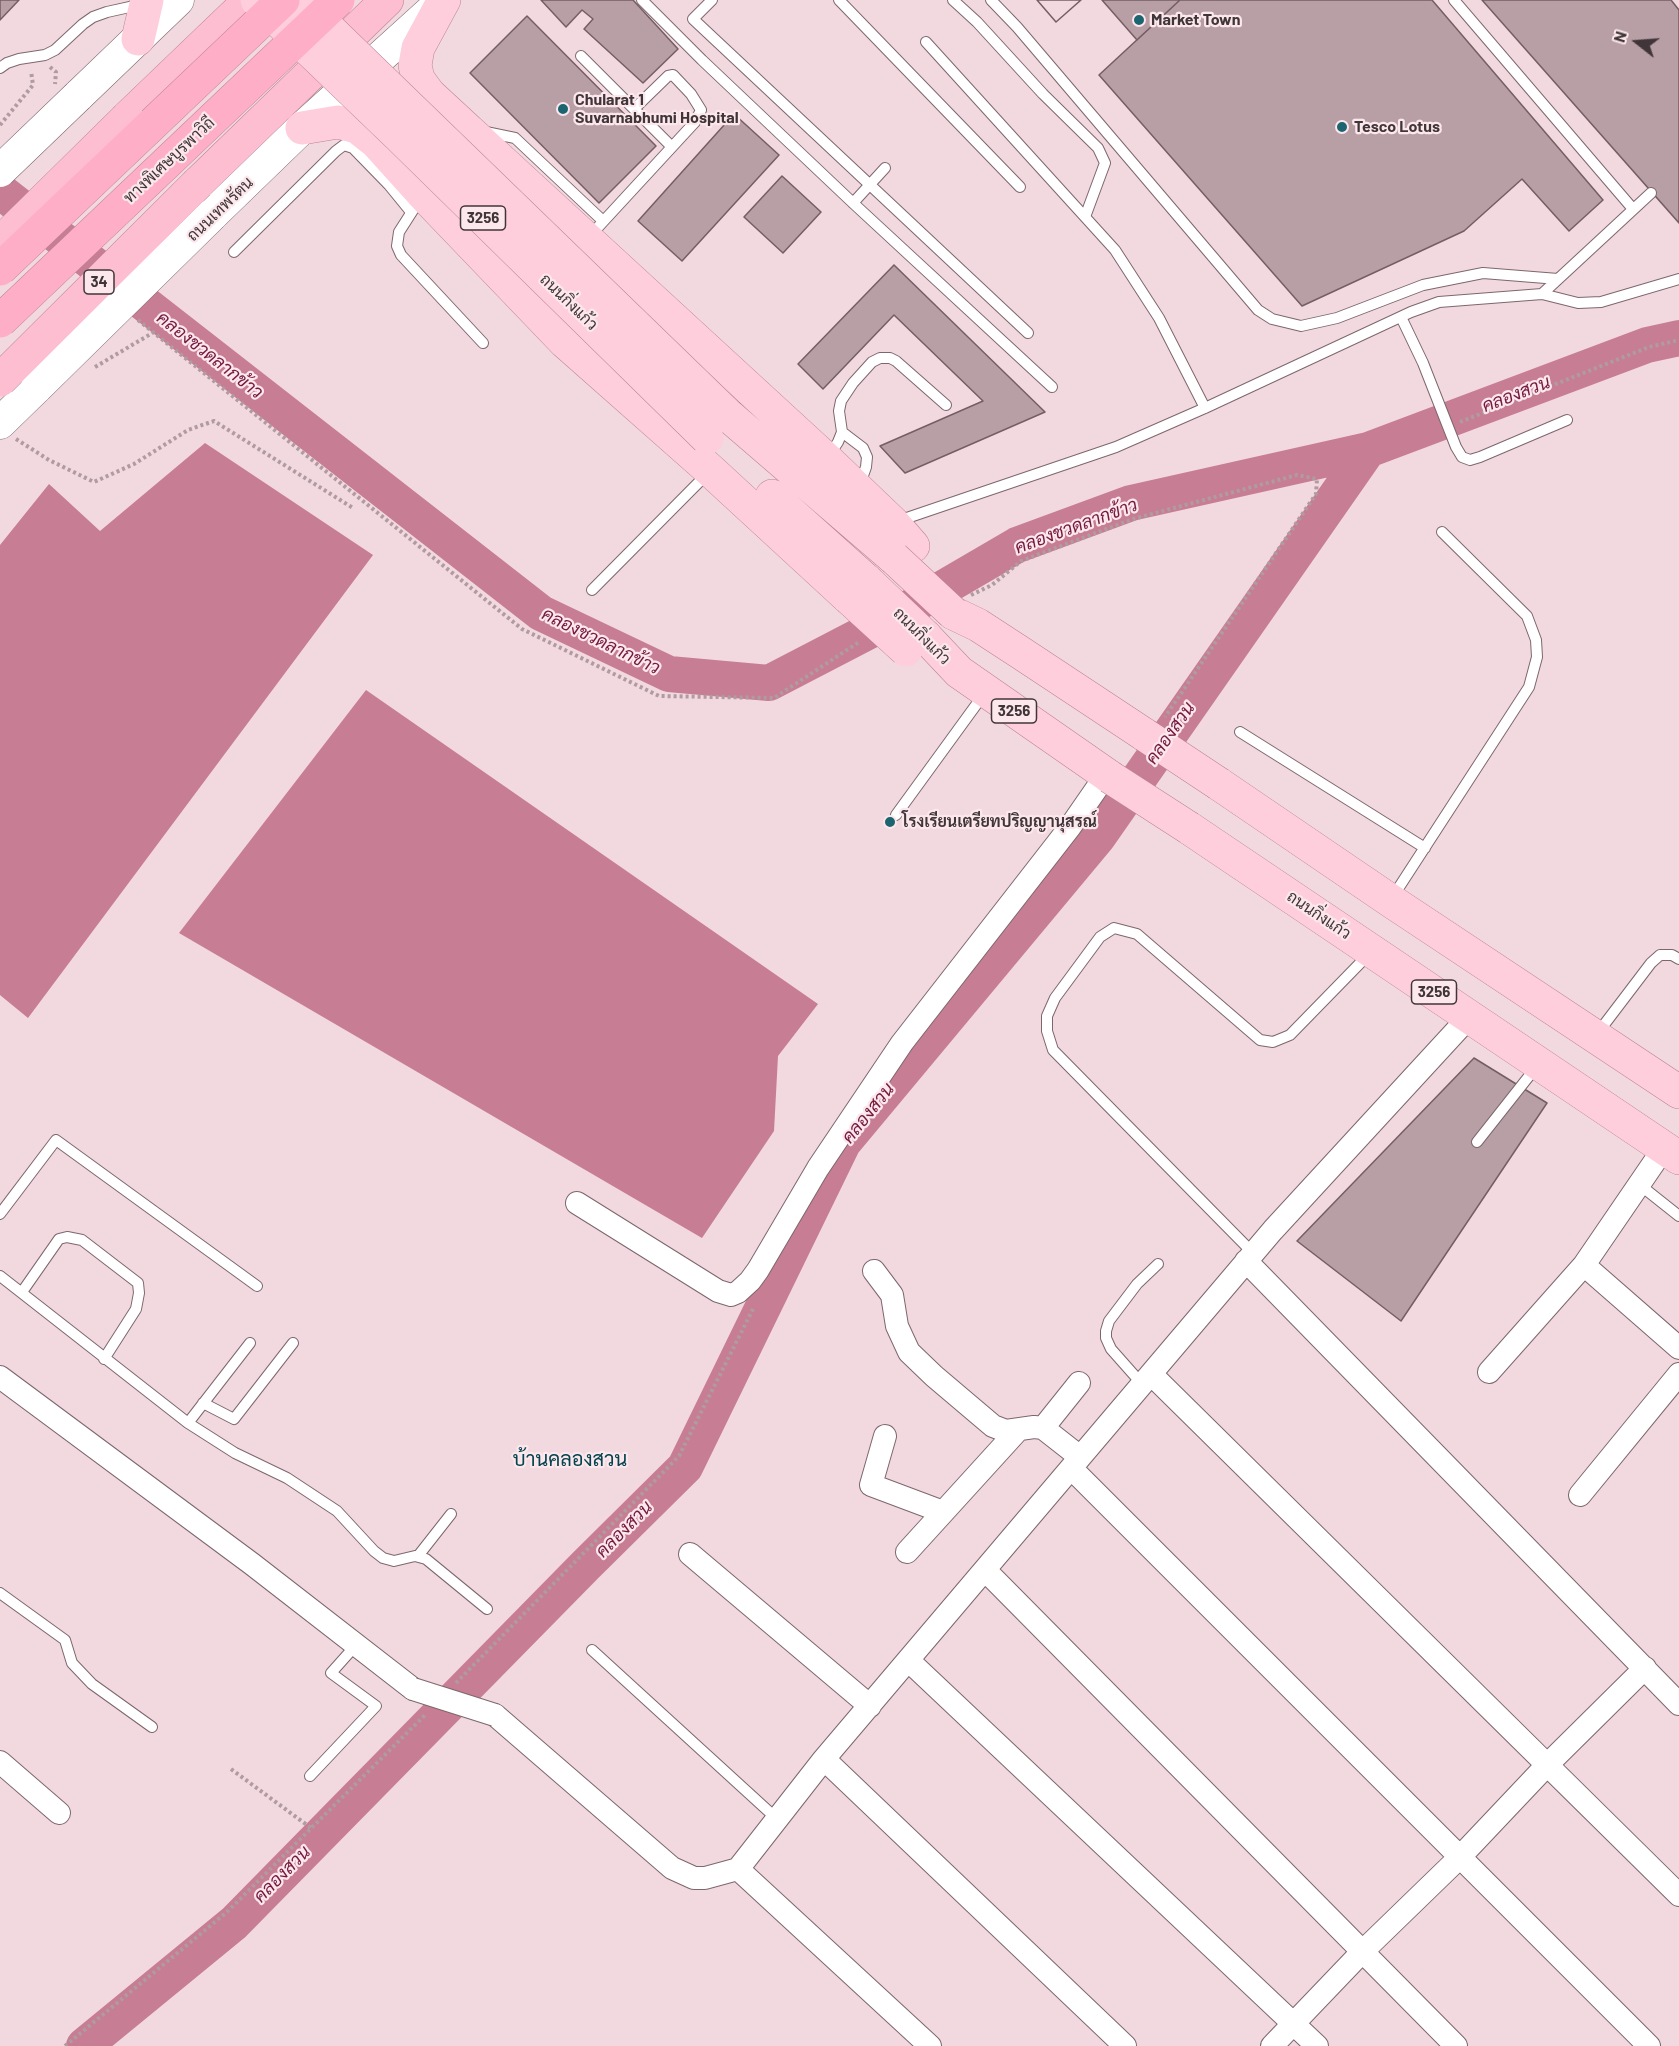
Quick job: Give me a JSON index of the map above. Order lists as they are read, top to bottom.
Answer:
{
  "streets": {
    "highway": ["ทางพิเศษบูรพาวิถี", "ถนนเทพรัตน", "34"],
    "main road": ["3256", "ถนนกิ่งแก้ว"]
  },
  "districts": ["บ้านคลองสวน"],
  "water": ["คลองชวดลากข้าว", "คลองสวน"],
  "places": [
    "Market Town",
    "Chularat 1 Suvarnabhumi Hospital",
    "Tesco Lotus",
    "โรงเรียนเตรียทปริญญานุสรณ์"
  ],
  "north": "left"
}
